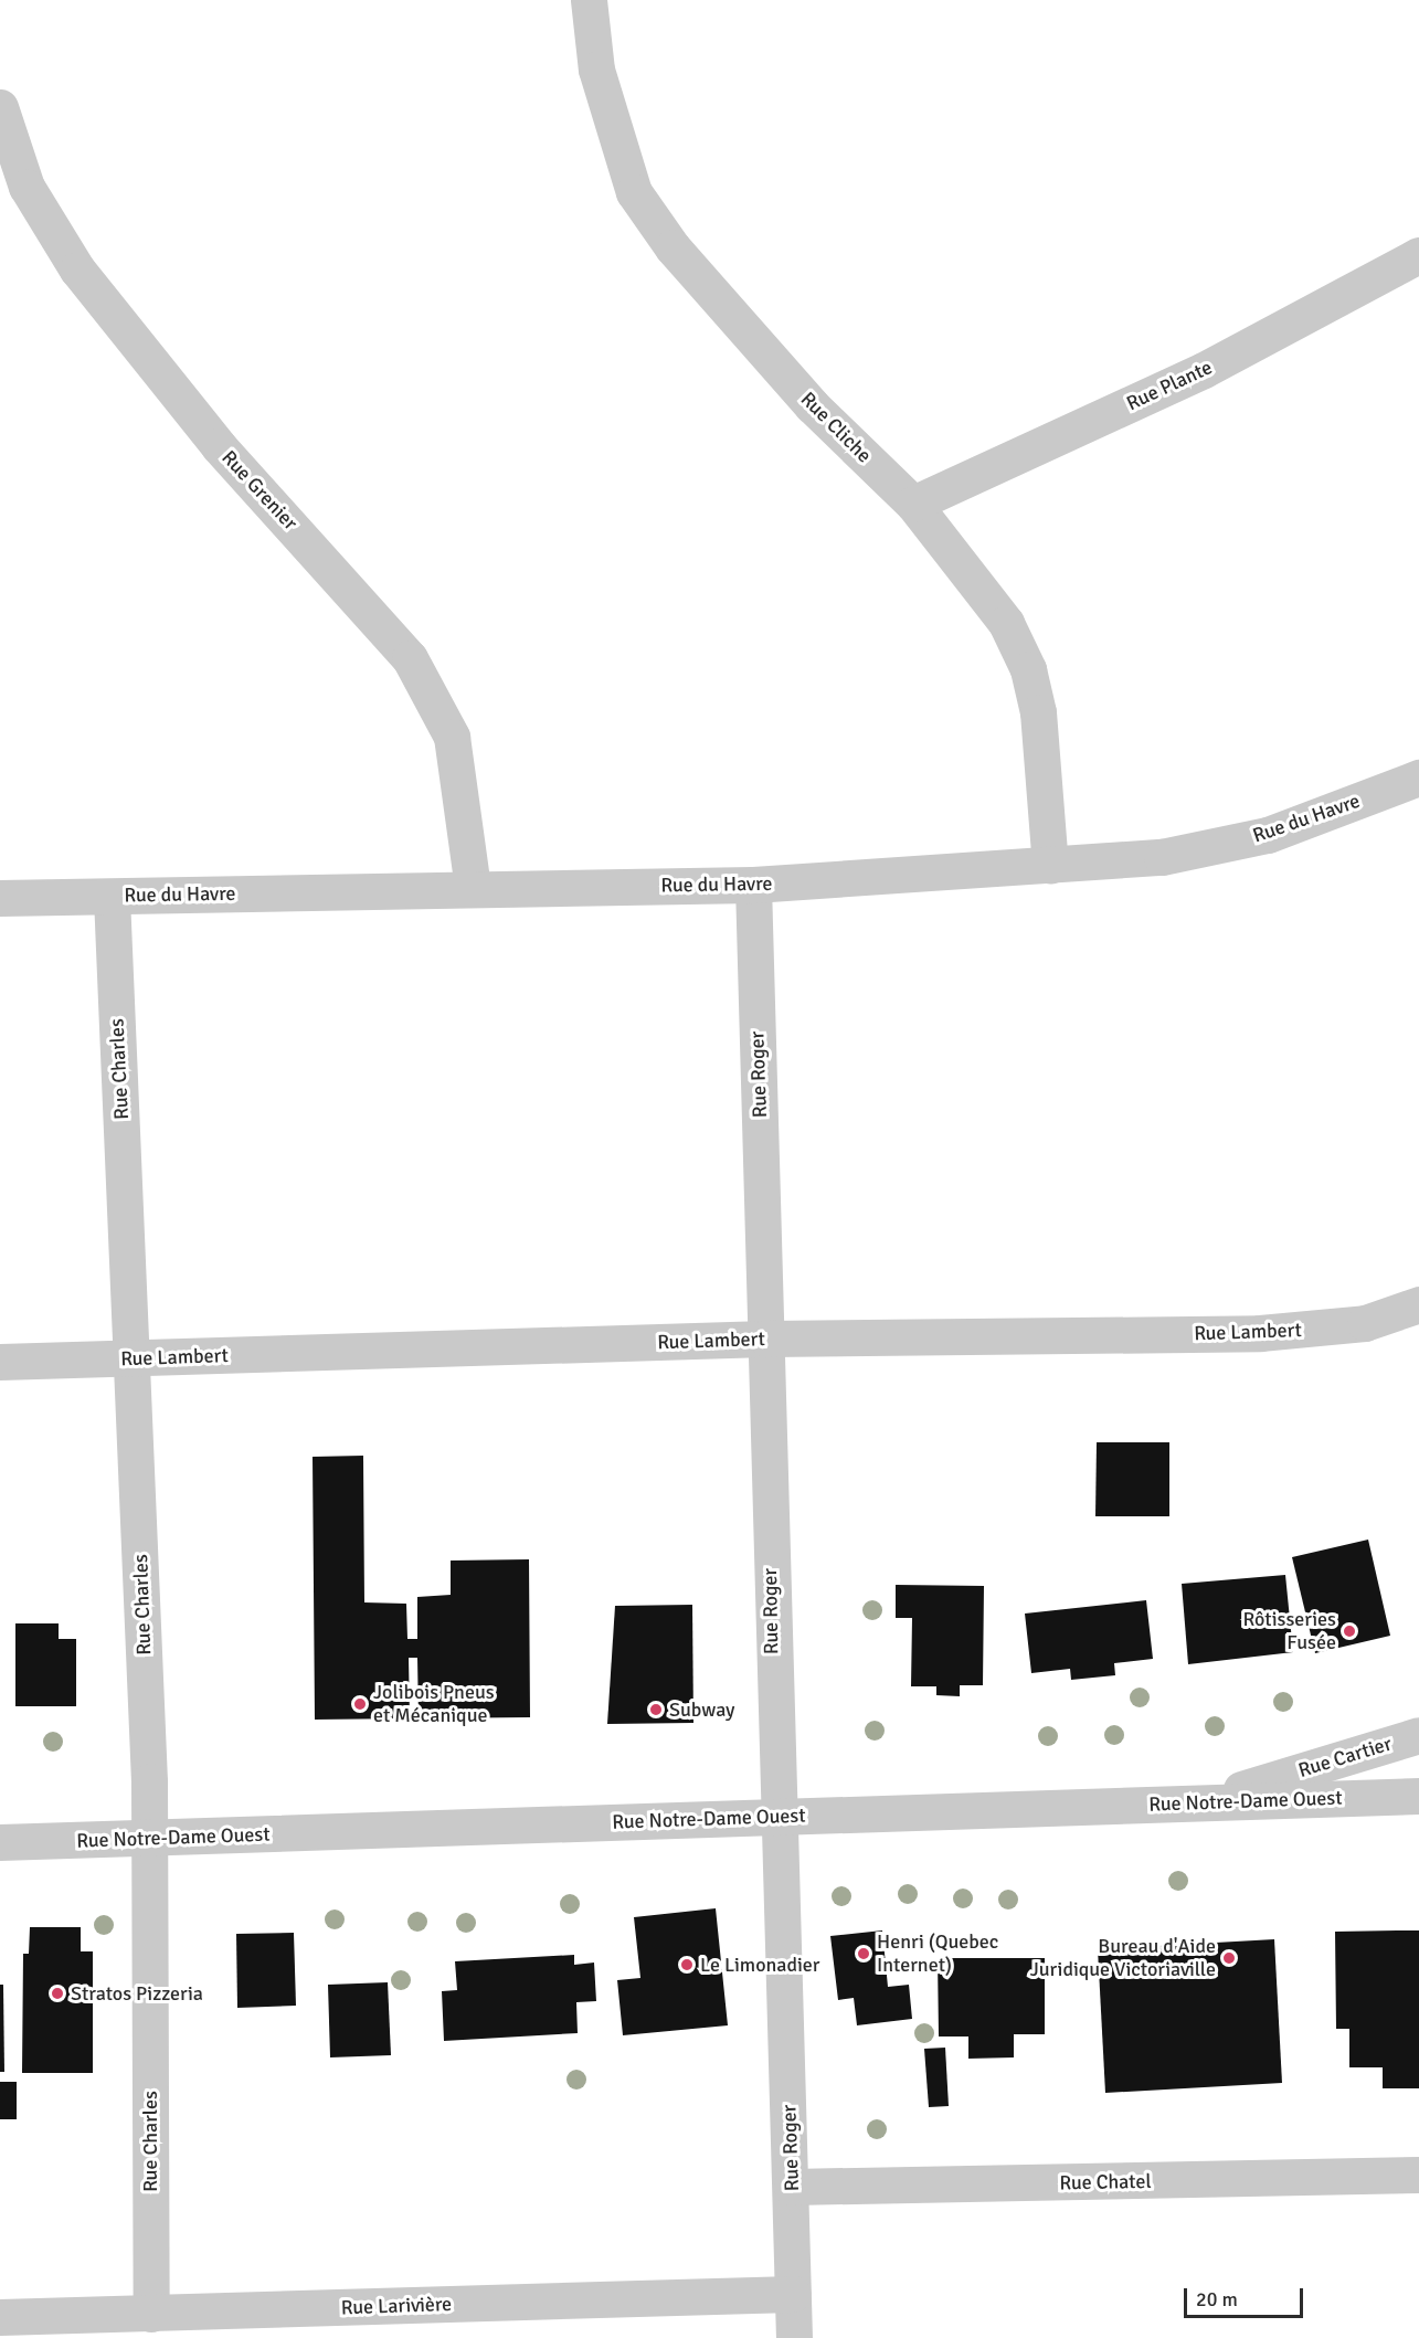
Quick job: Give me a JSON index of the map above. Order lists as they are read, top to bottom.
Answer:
{
  "streets": {
    "street": [
      "Rue Plante",
      "Rue Cliche",
      "Rue Grenier",
      "Rue du Havre",
      "Rue Charles",
      "Rue Roger",
      "Rue Lambert",
      "Rue Cartier",
      "Rue Notre-Dame Ouest",
      "Rue Chatel",
      "Rue Larivière"
    ]
  },
  "crossings": [
    ["Rue Plante", "Rue Cliche"],
    ["Rue Cliche", "Rue du Havre"],
    ["Rue Grenier", "Rue du Havre"],
    ["Rue du Havre", "Rue Charles"],
    ["Rue du Havre", "Rue Roger"],
    ["Rue Charles", "Rue Lambert"],
    ["Rue Charles", "Rue Notre-Dame Ouest"],
    ["Rue Charles", "Rue Larivière"],
    ["Rue Roger", "Rue Lambert"],
    ["Rue Roger", "Rue Notre-Dame Ouest"],
    ["Rue Roger", "Rue Chatel"],
    ["Rue Roger", "Rue Larivière"],
    ["Rue Cartier", "Rue Notre-Dame Ouest"]
  ],
  "places": [
    "Rôtisseries Fusée",
    "Jolibois Pneus et Mécanique",
    "Subway",
    "Henri (Quebec Internet)",
    "Bureau d'Aide Juridique Victoriaville",
    "Le Limonadier",
    "Stratos Pizzeria"
  ],
  "scale_bar": "20 m"
}
